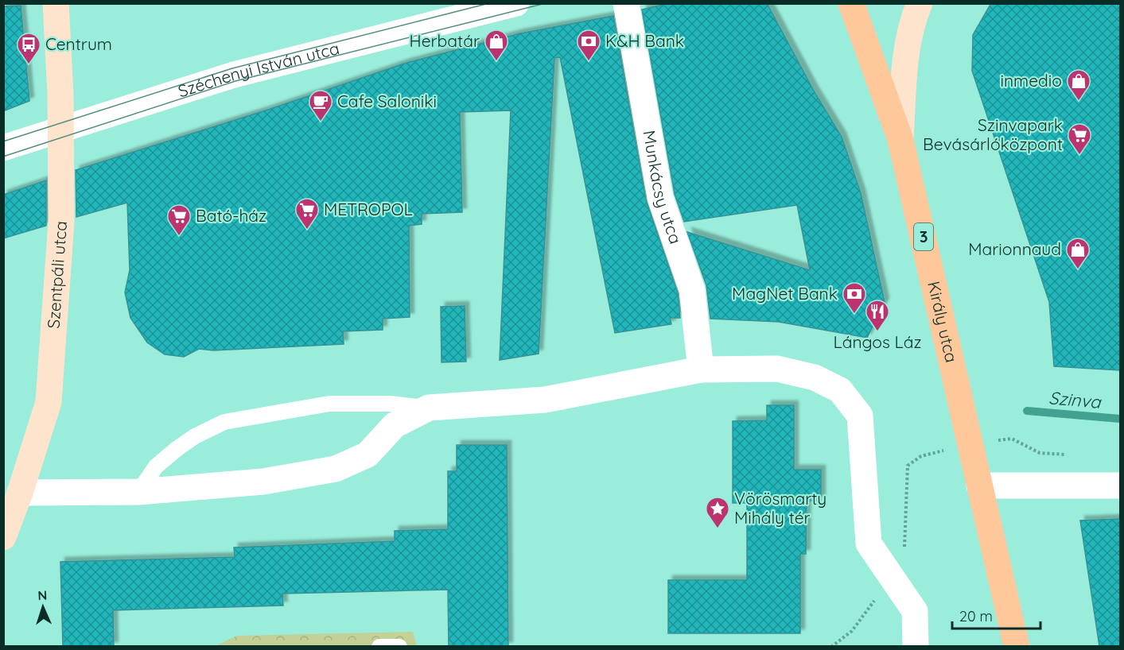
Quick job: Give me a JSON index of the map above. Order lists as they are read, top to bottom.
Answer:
{
  "streets": {
    "main road": ["3", "Király utca"],
    "street": ["Széchenyi István utca", "Munkácsy utca", "Szentpáli utca"]
  },
  "crossings": [
    ["Széchenyi István utca", "Szentpáli utca"]
  ],
  "water": ["Szinva"],
  "places": {
    "shop": ["Herbatár", "inmedio", "Marionnaud"],
    "bank": ["K&H Bank", "MagNet Bank"],
    "bus stop": ["Centrum"],
    "cafe": ["Cafe Saloniki"],
    "supermarket": ["Szinvapark Bevásárlóközpont", "METROPOL", "Bató-ház"],
    "restaurant": ["Lángos Láz"],
    "place": ["Vörösmarty Mihály tér"]
  },
  "scale_bar": "20 m",
  "north": "top"
}
